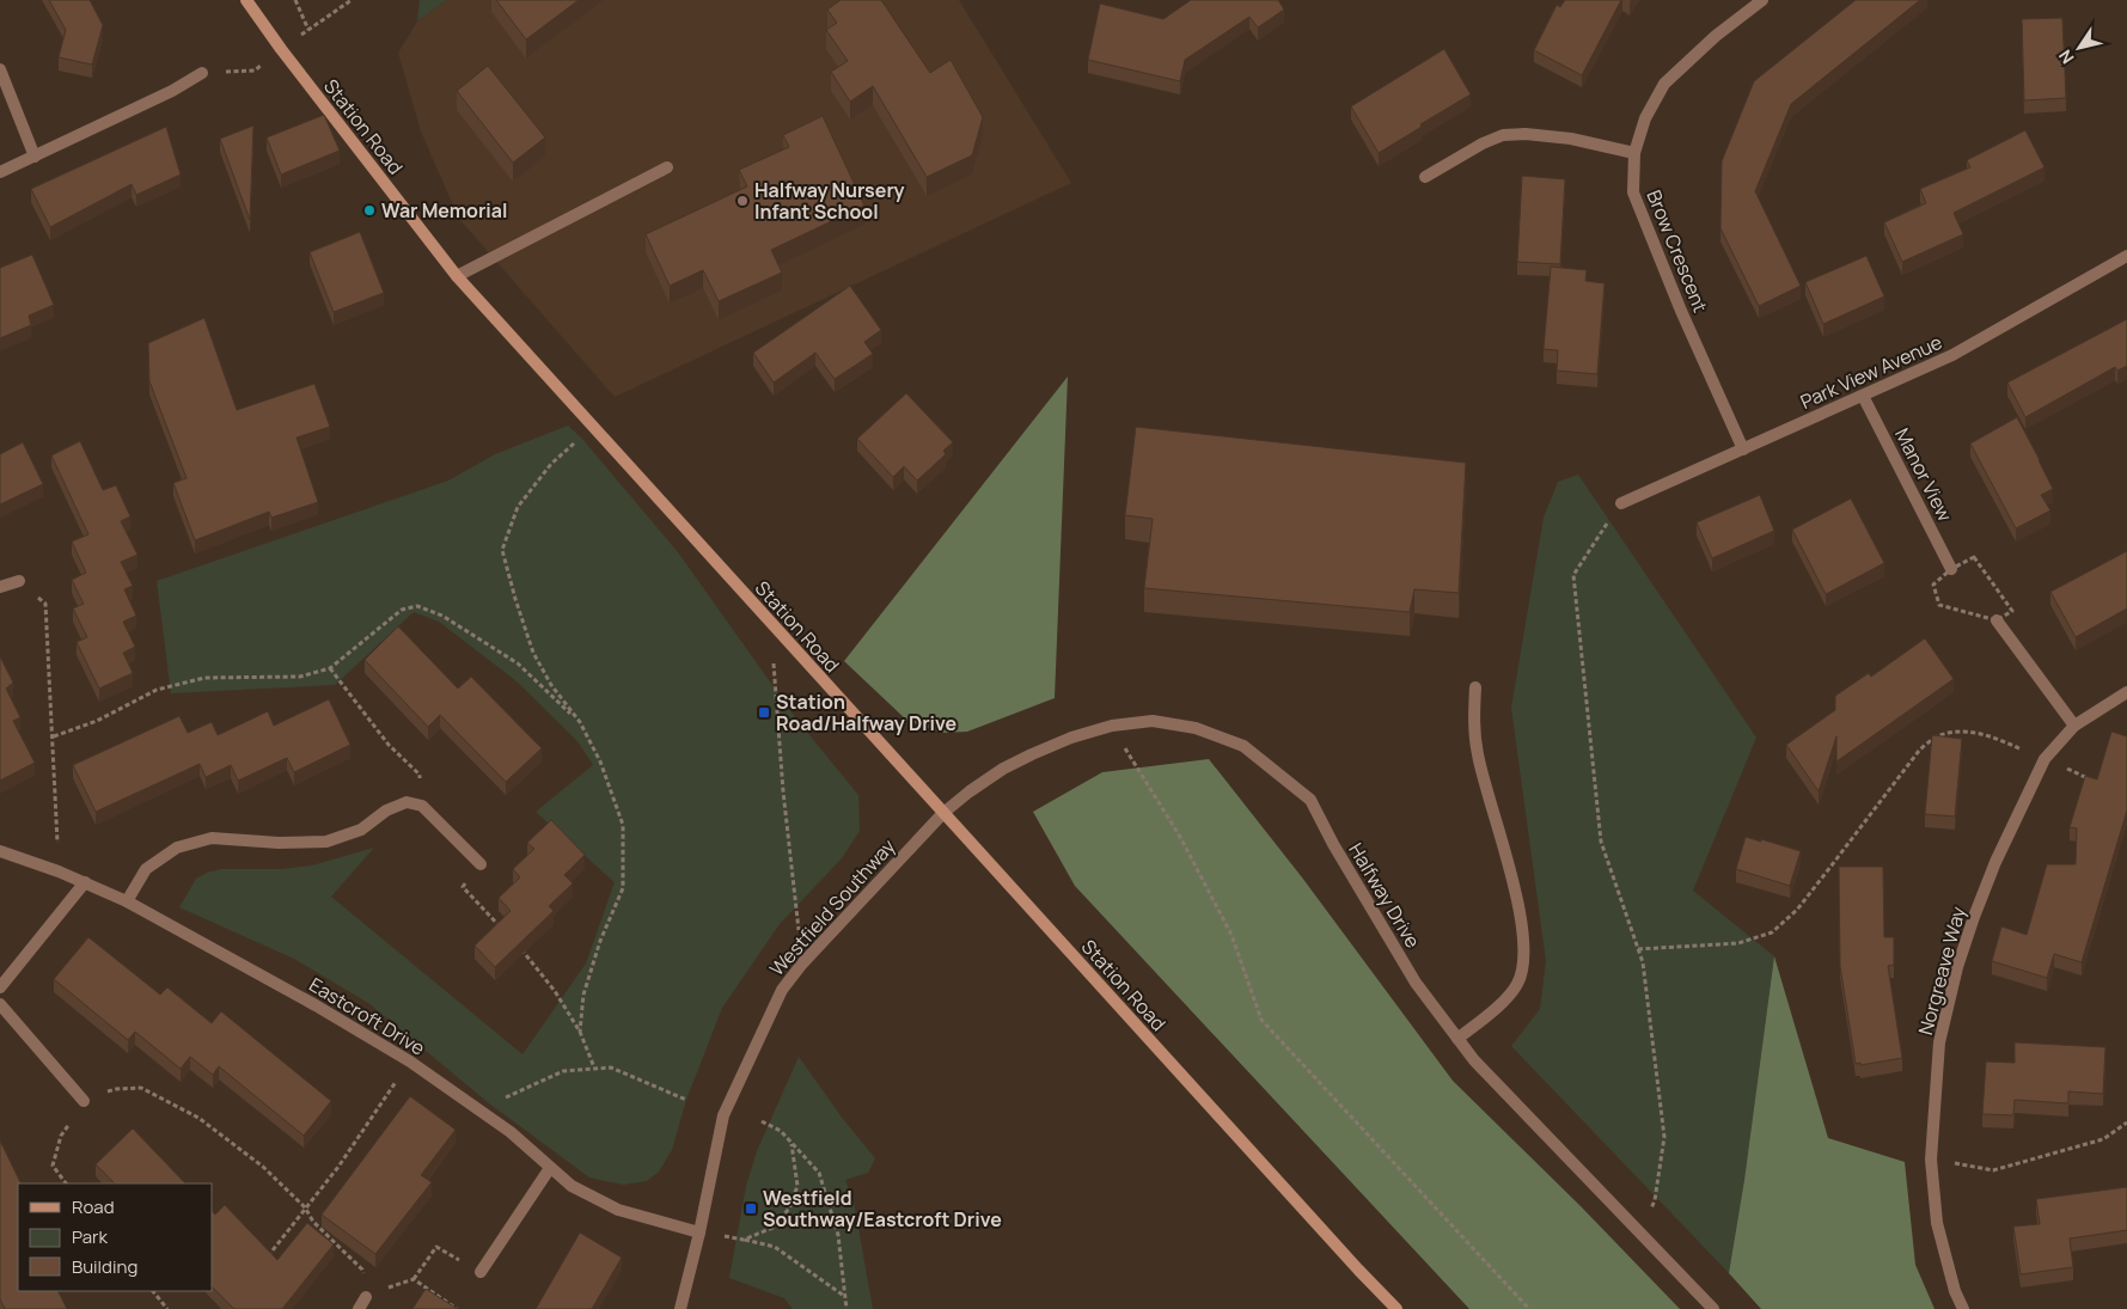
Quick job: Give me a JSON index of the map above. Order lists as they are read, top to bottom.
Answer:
{
  "streets": {
    "main road": ["Station Road"],
    "street": [
      "Brow Crescent",
      "Park View Avenue",
      "Manor View",
      "Halfway Drive",
      "Westfield Southway",
      "Norgreave Way",
      "Eastcroft Drive"
    ]
  },
  "crossings": [
    ["Station Road", "Halfway Drive"],
    ["Station Road", "Westfield Southway"],
    ["Brow Crescent", "Park View Avenue"],
    ["Park View Avenue", "Manor View"],
    ["Halfway Drive", "Westfield Southway"],
    ["Westfield Southway", "Eastcroft Drive"]
  ],
  "places": {
    "other": ["Halfway Nursery Infant School", "War Memorial"],
    "transit": ["Station Road/Halfway Drive", "Westfield Southway/Eastcroft Drive"]
  },
  "legend": ["Road", "Park", "Building"],
  "north": "bottom left"
}
